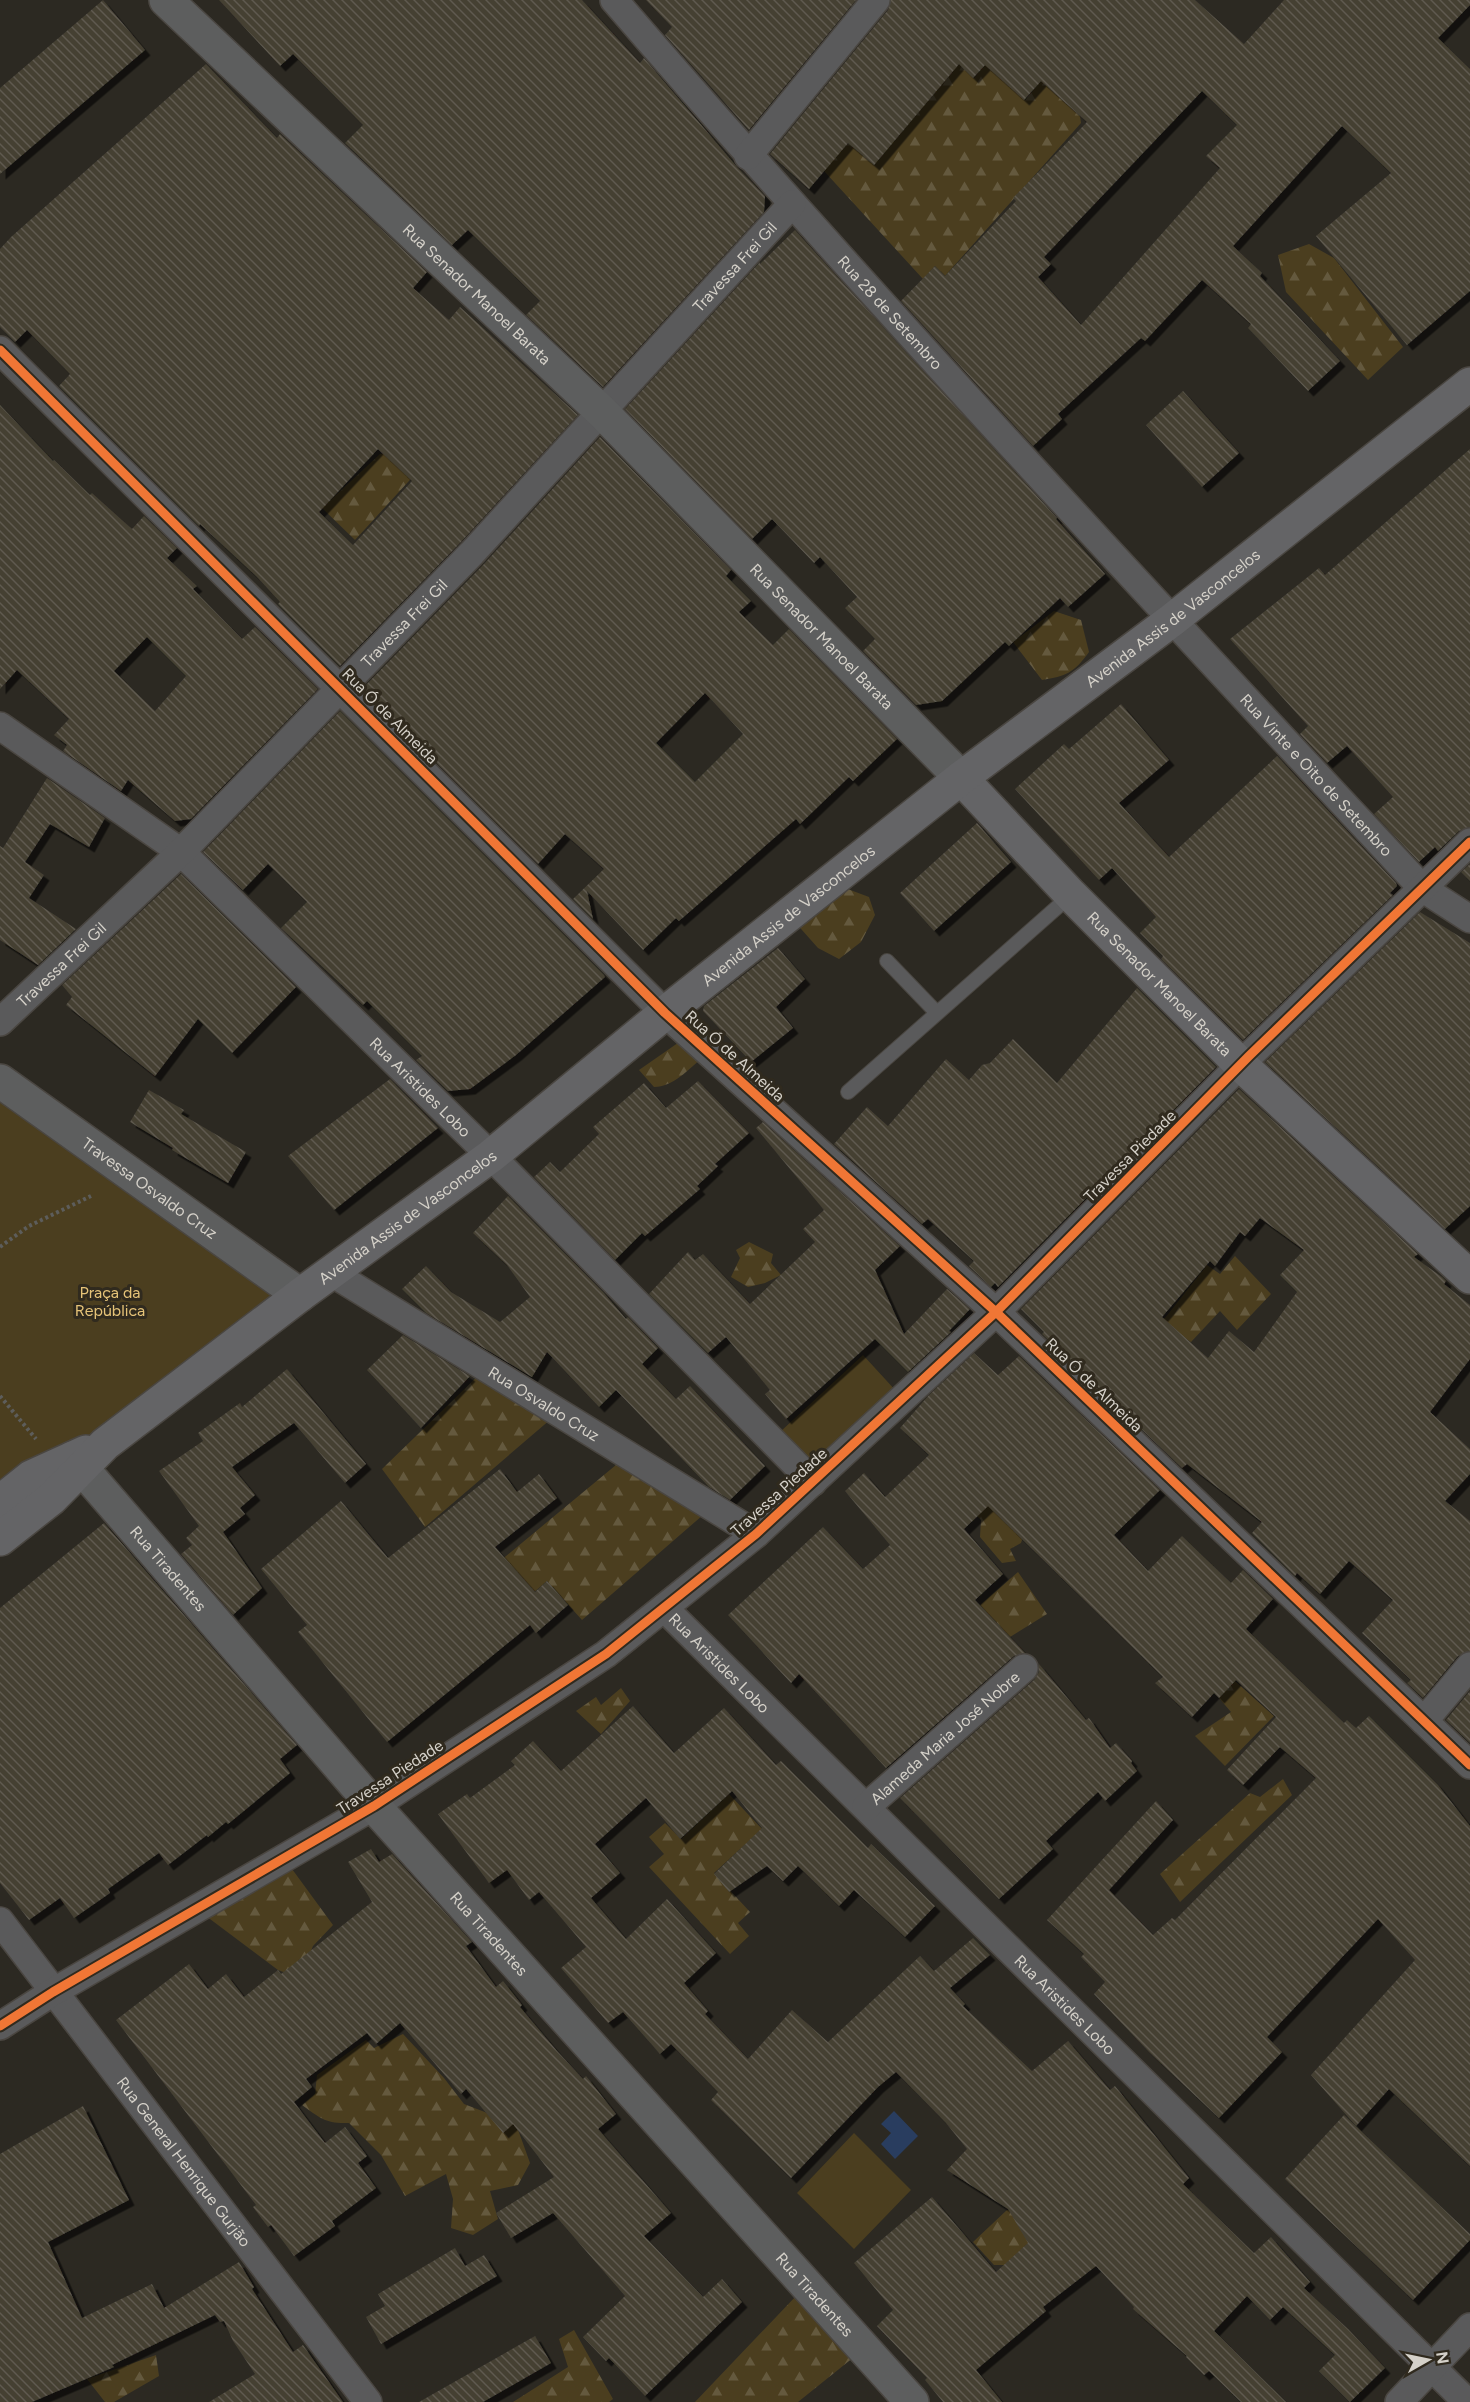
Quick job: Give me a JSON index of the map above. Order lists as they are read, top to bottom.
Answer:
{
  "streets": {
    "main road": [
      "Rua Senador Manoel Barata",
      "Avenida Assis de Vasconcelos",
      "Travessa Osvaldo Cruz",
      "Rua Tiradentes"
    ],
    "street": [
      "Travessa Frei Gil",
      "Rua 28 de Setembro",
      "Rua Ó de Almeida",
      "Rua Vinte e Oito de Setembro",
      "Rua Aristides Lobo",
      "Travessa Piedade",
      "Rua Osvaldo Cruz",
      "Alameda Maria José Nobre",
      "Rua General Henrique Gurjão"
    ]
  },
  "crossings": [
    ["Travessa Frei Gil", "Rua Senador Manoel Barata"],
    ["Travessa Frei Gil", "Rua 28 de Setembro"],
    ["Travessa Frei Gil", "Rua Ó de Almeida"],
    ["Travessa Frei Gil", "Rua Aristides Lobo"],
    ["Rua Senador Manoel Barata", "Avenida Assis de Vasconcelos"],
    ["Rua Senador Manoel Barata", "Travessa Piedade"],
    ["Rua 28 de Setembro", "Avenida Assis de Vasconcelos"],
    ["Rua 28 de Setembro", "Rua Vinte e Oito de Setembro"],
    ["Avenida Assis de Vasconcelos", "Rua Ó de Almeida"],
    ["Avenida Assis de Vasconcelos", "Rua Vinte e Oito de Setembro"],
    ["Avenida Assis de Vasconcelos", "Rua Aristides Lobo"],
    ["Avenida Assis de Vasconcelos", "Travessa Osvaldo Cruz"],
    ["Avenida Assis de Vasconcelos", "Rua Osvaldo Cruz"],
    ["Avenida Assis de Vasconcelos", "Rua Tiradentes"],
    ["Rua Ó de Almeida", "Travessa Piedade"],
    ["Rua Vinte e Oito de Setembro", "Travessa Piedade"],
    ["Rua Aristides Lobo", "Travessa Piedade"],
    ["Rua Aristides Lobo", "Alameda Maria José Nobre"],
    ["Travessa Piedade", "Rua Osvaldo Cruz"],
    ["Travessa Piedade", "Rua Tiradentes"],
    ["Travessa Piedade", "Rua General Henrique Gurjão"]
  ],
  "parks": ["Praça da República"],
  "north": "right"
}
